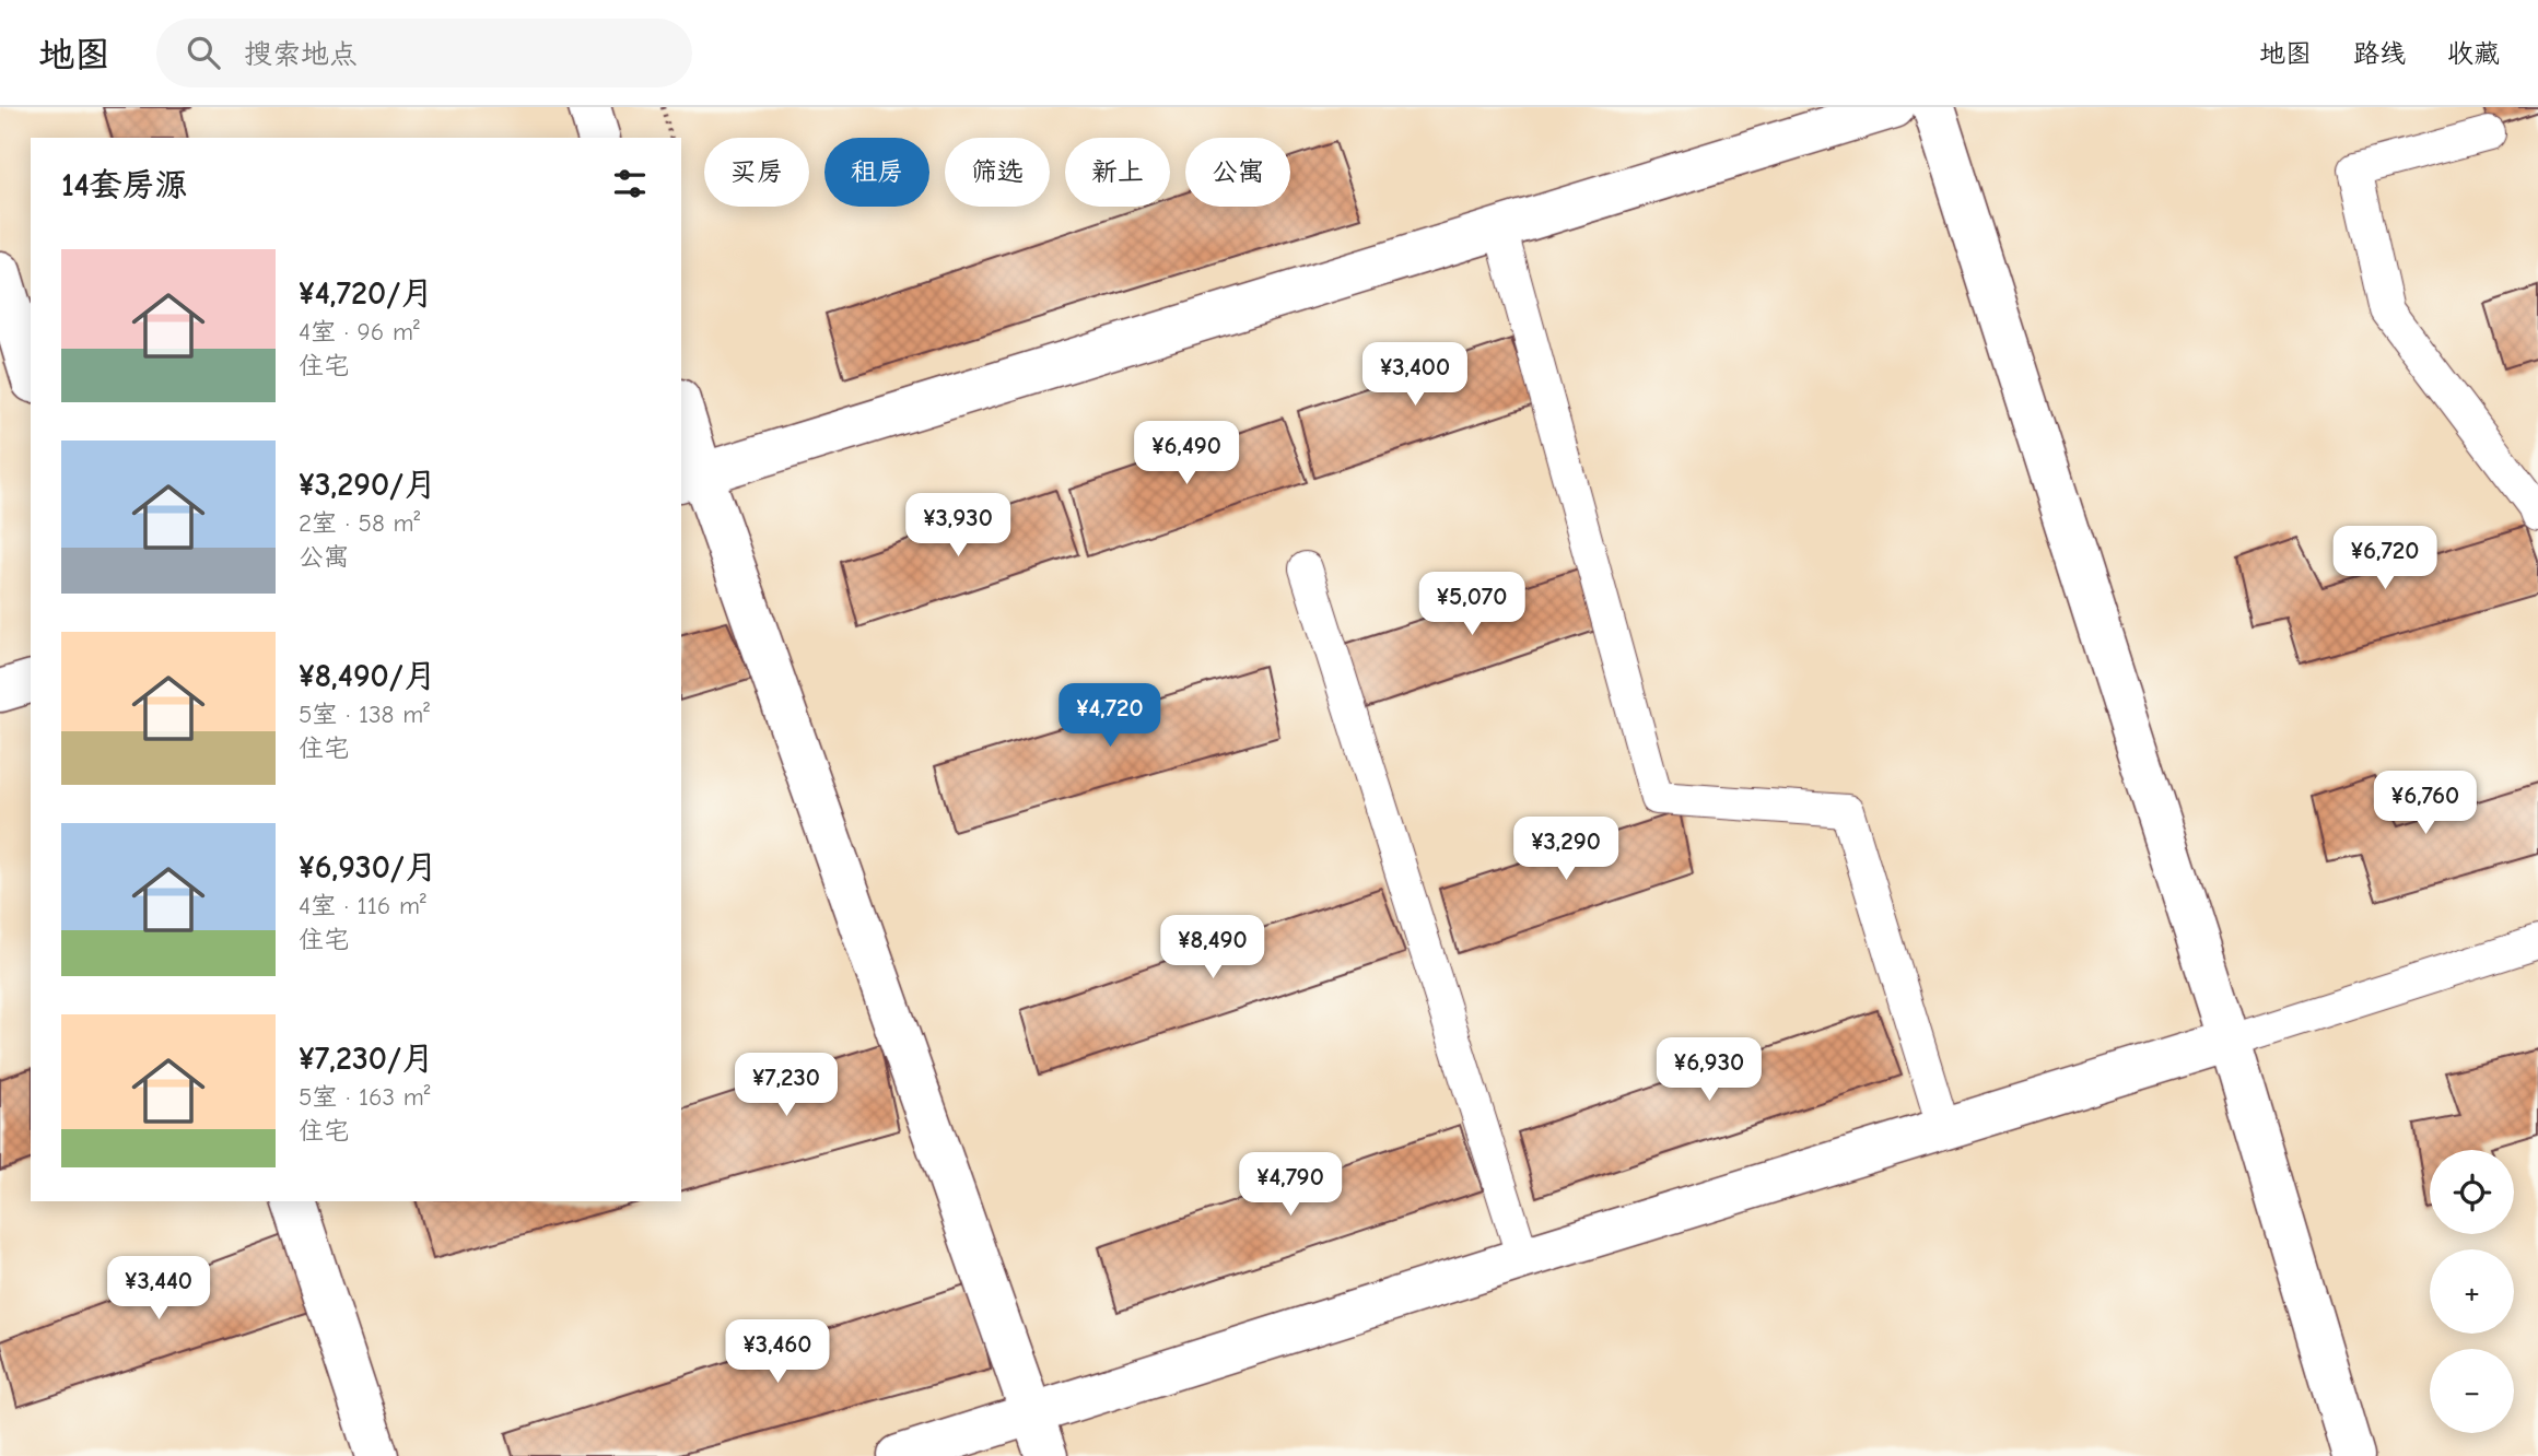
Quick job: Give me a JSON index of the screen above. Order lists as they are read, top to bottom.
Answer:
{
  "page": {
    "header": "地图",
    "search": "搜索地点",
    "nav": ["地图", "路线", "收藏"],
    "chip": [
      "买房",
      "租房",
      "筛选",
      "新上",
      "公寓"
    ],
    "heading": "14套房源",
    "list": [
      {
        "name": "¥4,720/月",
        "note": "4室 · 96 m² · 住宅"
      },
      {
        "name": "¥3,290/月",
        "note": "2室 · 58 m² · 公寓"
      },
      {
        "name": "¥8,490/月",
        "note": "5室 · 138 m² · 住宅"
      },
      {
        "name": "¥6,930/月",
        "note": "4室 · 116 m² · 住宅"
      },
      {
        "name": "¥7,230/月",
        "note": "5室 · 163 m² · 住宅"
      }
    ],
    "price": [
      "¥3,400",
      "¥6,490",
      "¥3,930",
      "¥6,720",
      "¥5,070",
      "¥4,720",
      "¥6,760",
      "¥3,290",
      "¥8,490",
      "¥6,930",
      "¥7,230",
      "¥4,790",
      "¥3,440",
      "¥3,460"
    ],
    "map_buttons": ["+", "−"]
  }
}
